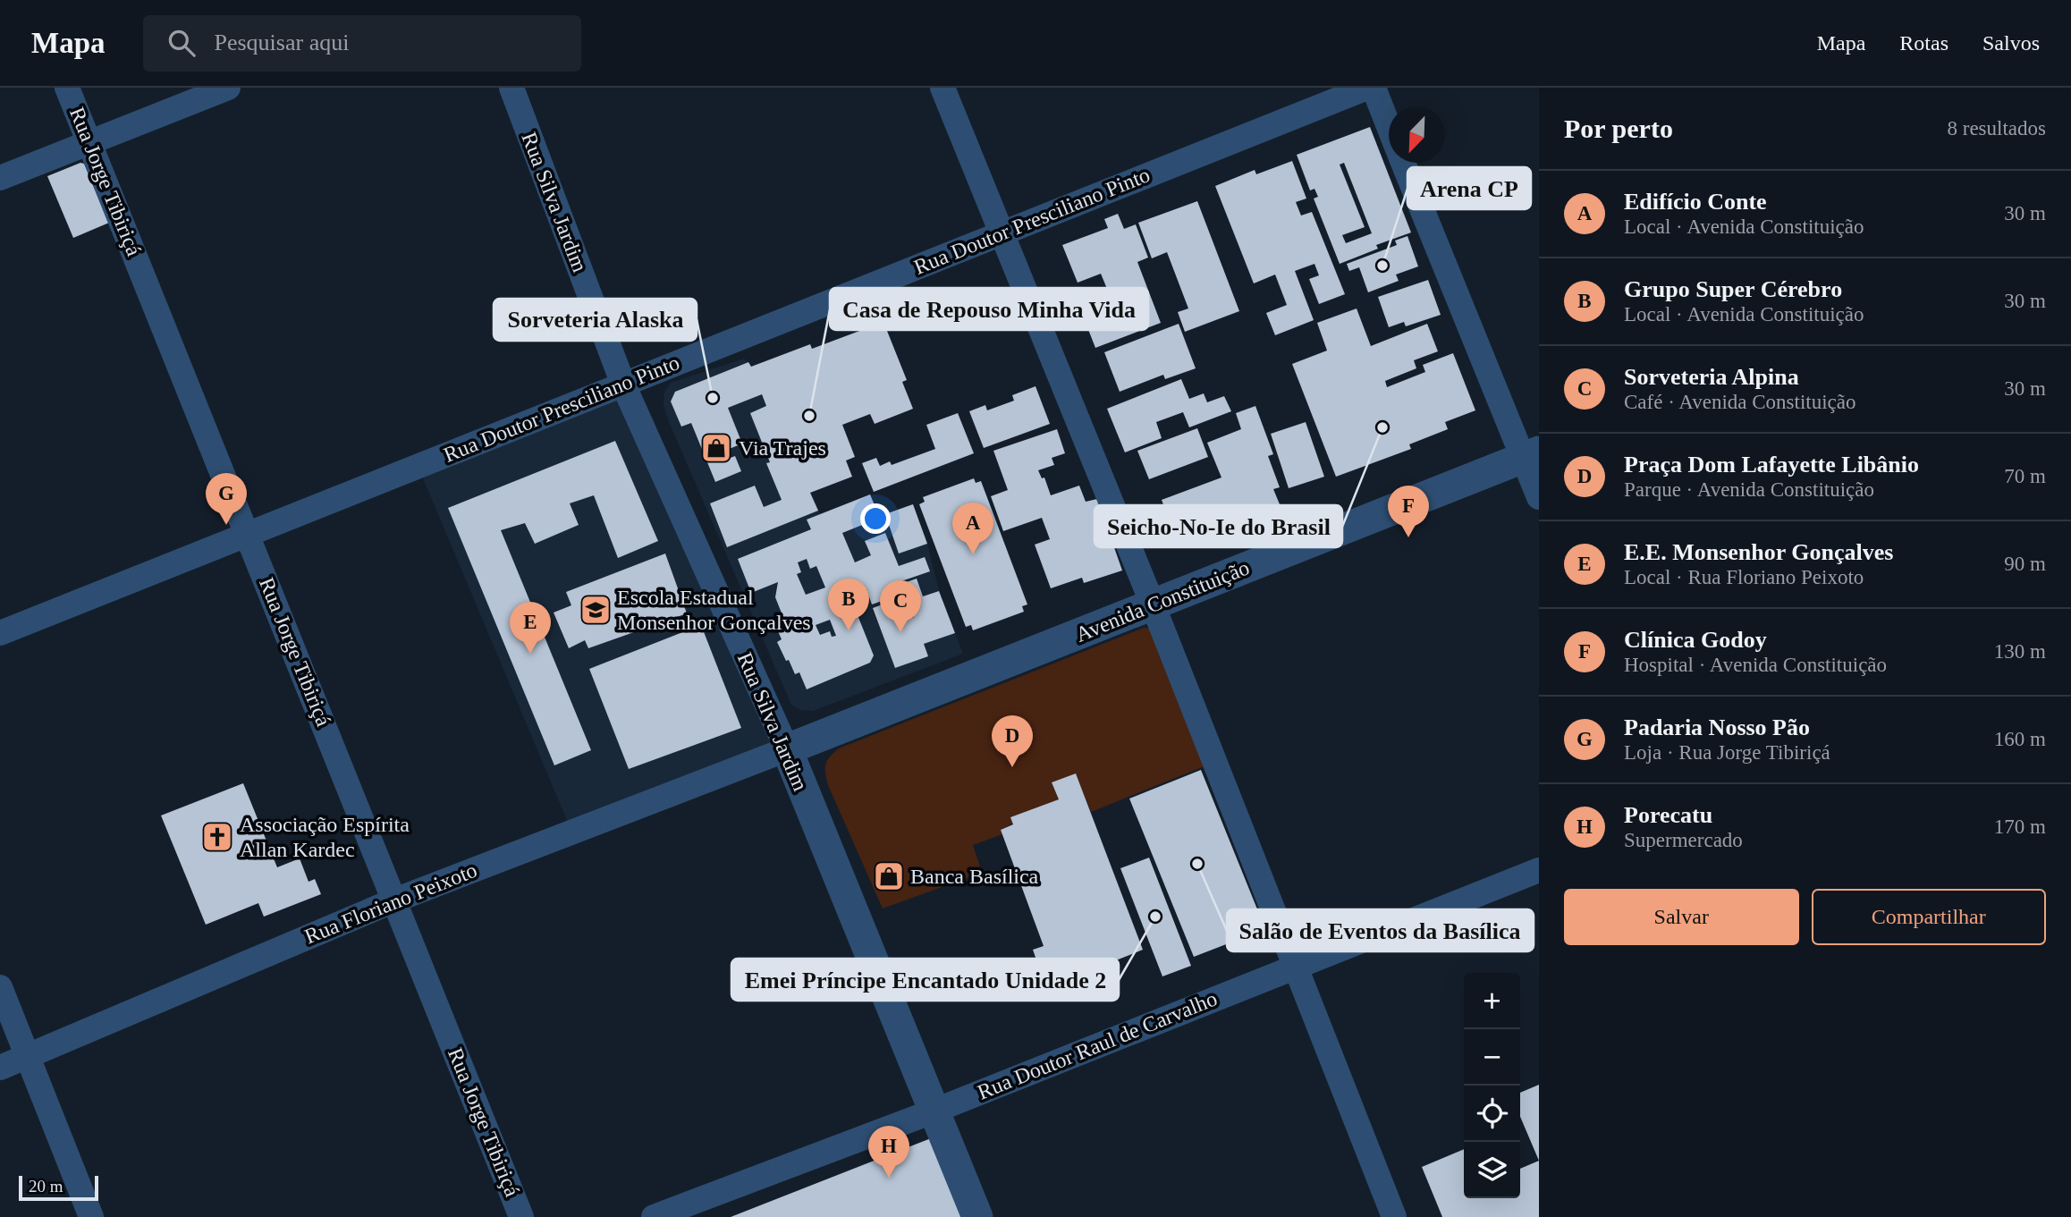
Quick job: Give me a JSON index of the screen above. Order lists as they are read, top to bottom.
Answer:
{
  "streets": {
    "street": [
      "Rua Jorge Tibiriçá",
      "Rua Silva Jardim",
      "Rua Doutor Presciliano Pinto",
      "Avenida Constituição",
      "Rua Floriano Peixoto",
      "Rua Doutor Raul de Carvalho"
    ]
  },
  "crossings": [
    ["Rua Jorge Tibiriçá", "Rua Doutor Presciliano Pinto"],
    ["Rua Jorge Tibiriçá", "Rua Floriano Peixoto"],
    ["Rua Silva Jardim", "Rua Doutor Presciliano Pinto"],
    ["Rua Silva Jardim", "Avenida Constituição"],
    ["Rua Silva Jardim", "Rua Floriano Peixoto"],
    ["Rua Silva Jardim", "Rua Doutor Raul de Carvalho"],
    ["Avenida Constituição", "Rua Floriano Peixoto"]
  ],
  "places": {
    "other": [
      "Arena CP",
      "Sorveteria Alaska",
      "Casa de Repouso Minha Vida",
      "Seicho-No-Ie do Brasil",
      "Salão de Eventos da Basílica",
      "Emei Príncipe Encantado Unidade 2"
    ],
    "shop": ["Via Trajes", "Banca Basílica"],
    "school or university": ["Escola Estadual Monsenhor Gonçalves"],
    "church": ["Associação Espírita Allan Kardec"]
  },
  "scale_bar": "20 m",
  "north": "bottom left",
  "page": {
    "header": "Mapa",
    "search": "Pesquisar aqui",
    "nav": ["Mapa", "Rotas", "Salvos"],
    "heading": ["Por perto", "8 resultados"],
    "list": [
      {
        "mark": "A",
        "name": "Edifício Conte",
        "note": "Local · Avenida Constituição",
        "value": "30 m"
      },
      {
        "mark": "B",
        "name": "Grupo Super Cérebro",
        "note": "Local · Avenida Constituição",
        "value": "30 m"
      },
      {
        "mark": "C",
        "name": "Sorveteria Alpina",
        "note": "Café · Avenida Constituição",
        "value": "30 m"
      },
      {
        "mark": "D",
        "name": "Praça Dom Lafayette Libânio",
        "note": "Parque · Avenida Constituição",
        "value": "70 m"
      },
      {
        "mark": "E",
        "name": "E.E. Monsenhor Gonçalves",
        "note": "Local · Rua Floriano Peixoto",
        "value": "90 m"
      },
      {
        "mark": "F",
        "name": "Clínica Godoy",
        "note": "Hospital · Avenida Constituição",
        "value": "130 m"
      },
      {
        "mark": "G",
        "name": "Padaria Nosso Pão",
        "note": "Loja · Rua Jorge Tibiriçá",
        "value": "160 m"
      },
      {
        "mark": "H",
        "name": "Porecatu",
        "note": "Supermercado",
        "value": "170 m"
      }
    ],
    "pins": [
      "G",
      "F",
      "A",
      "B",
      "C",
      "E",
      "D",
      "H"
    ],
    "buttons": ["Salvar", "Compartilhar"],
    "map_buttons": ["+", "−"],
    "scale": "20 m"
  }
}
